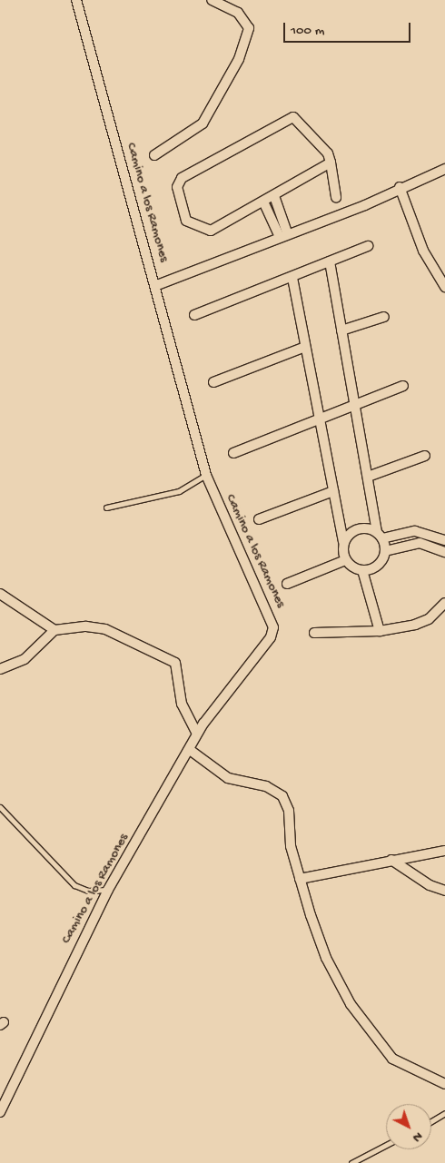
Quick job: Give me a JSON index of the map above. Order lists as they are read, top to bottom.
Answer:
{
  "streets": {
    "street": ["Camino a los Ramones"]
  },
  "scale_bar": "100 m",
  "north": "bottom right"
}
